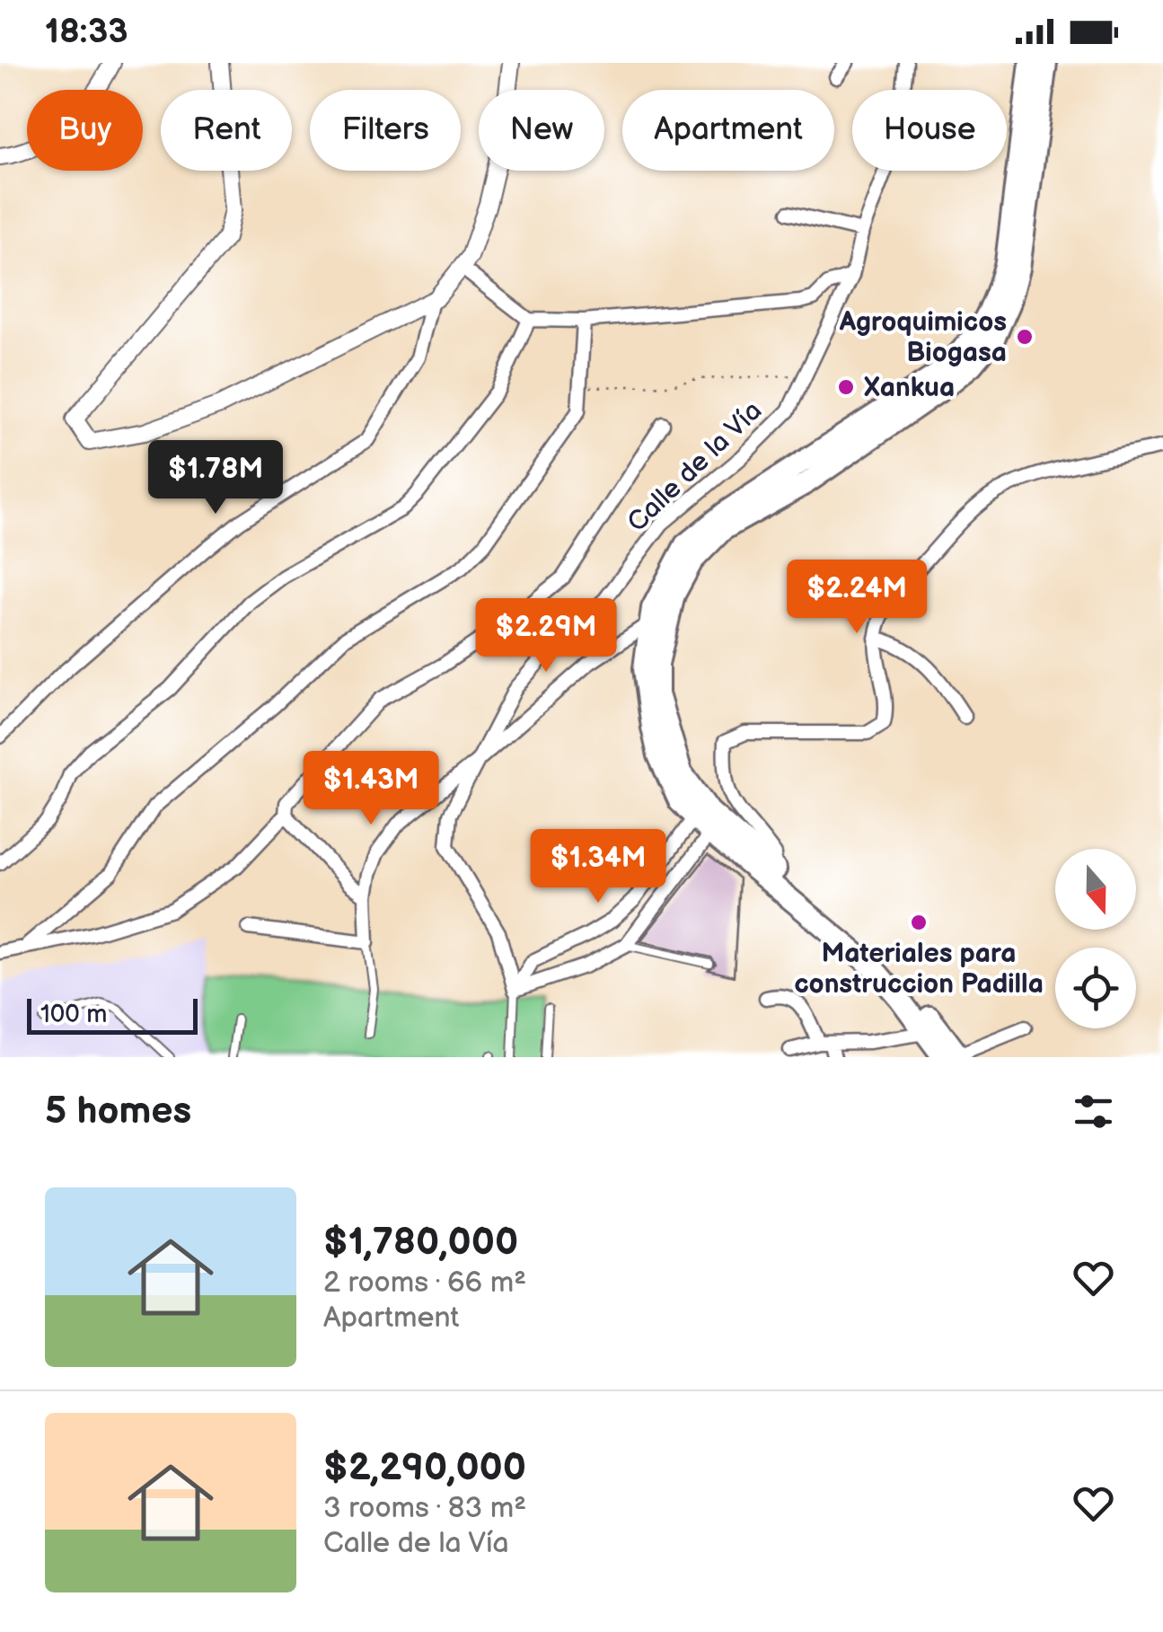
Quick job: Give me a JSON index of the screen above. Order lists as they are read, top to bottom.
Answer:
{
  "streets": {
    "street": ["Calle de la Vía"]
  },
  "places": ["Agroquimicos Biogasa", "Xankua", "Materiales para construccion Padilla"],
  "scale_bar": "100 m",
  "north": "bottom",
  "page": {
    "status": "18:33",
    "chip": [
      "Buy",
      "Rent",
      "Filters",
      "New",
      "Apartment",
      "House"
    ],
    "price": [
      "$1.78M",
      "$2.24M",
      "$2.29M",
      "$1.43M",
      "$1.34M"
    ],
    "scale": "100 m",
    "heading": "5 homes",
    "list": [
      {
        "name": "$1,780,000",
        "note": "2 rooms · 66 m² · Apartment"
      },
      {
        "name": "$2,290,000",
        "note": "3 rooms · 83 m² · Calle de la Vía"
      }
    ]
  }
}
